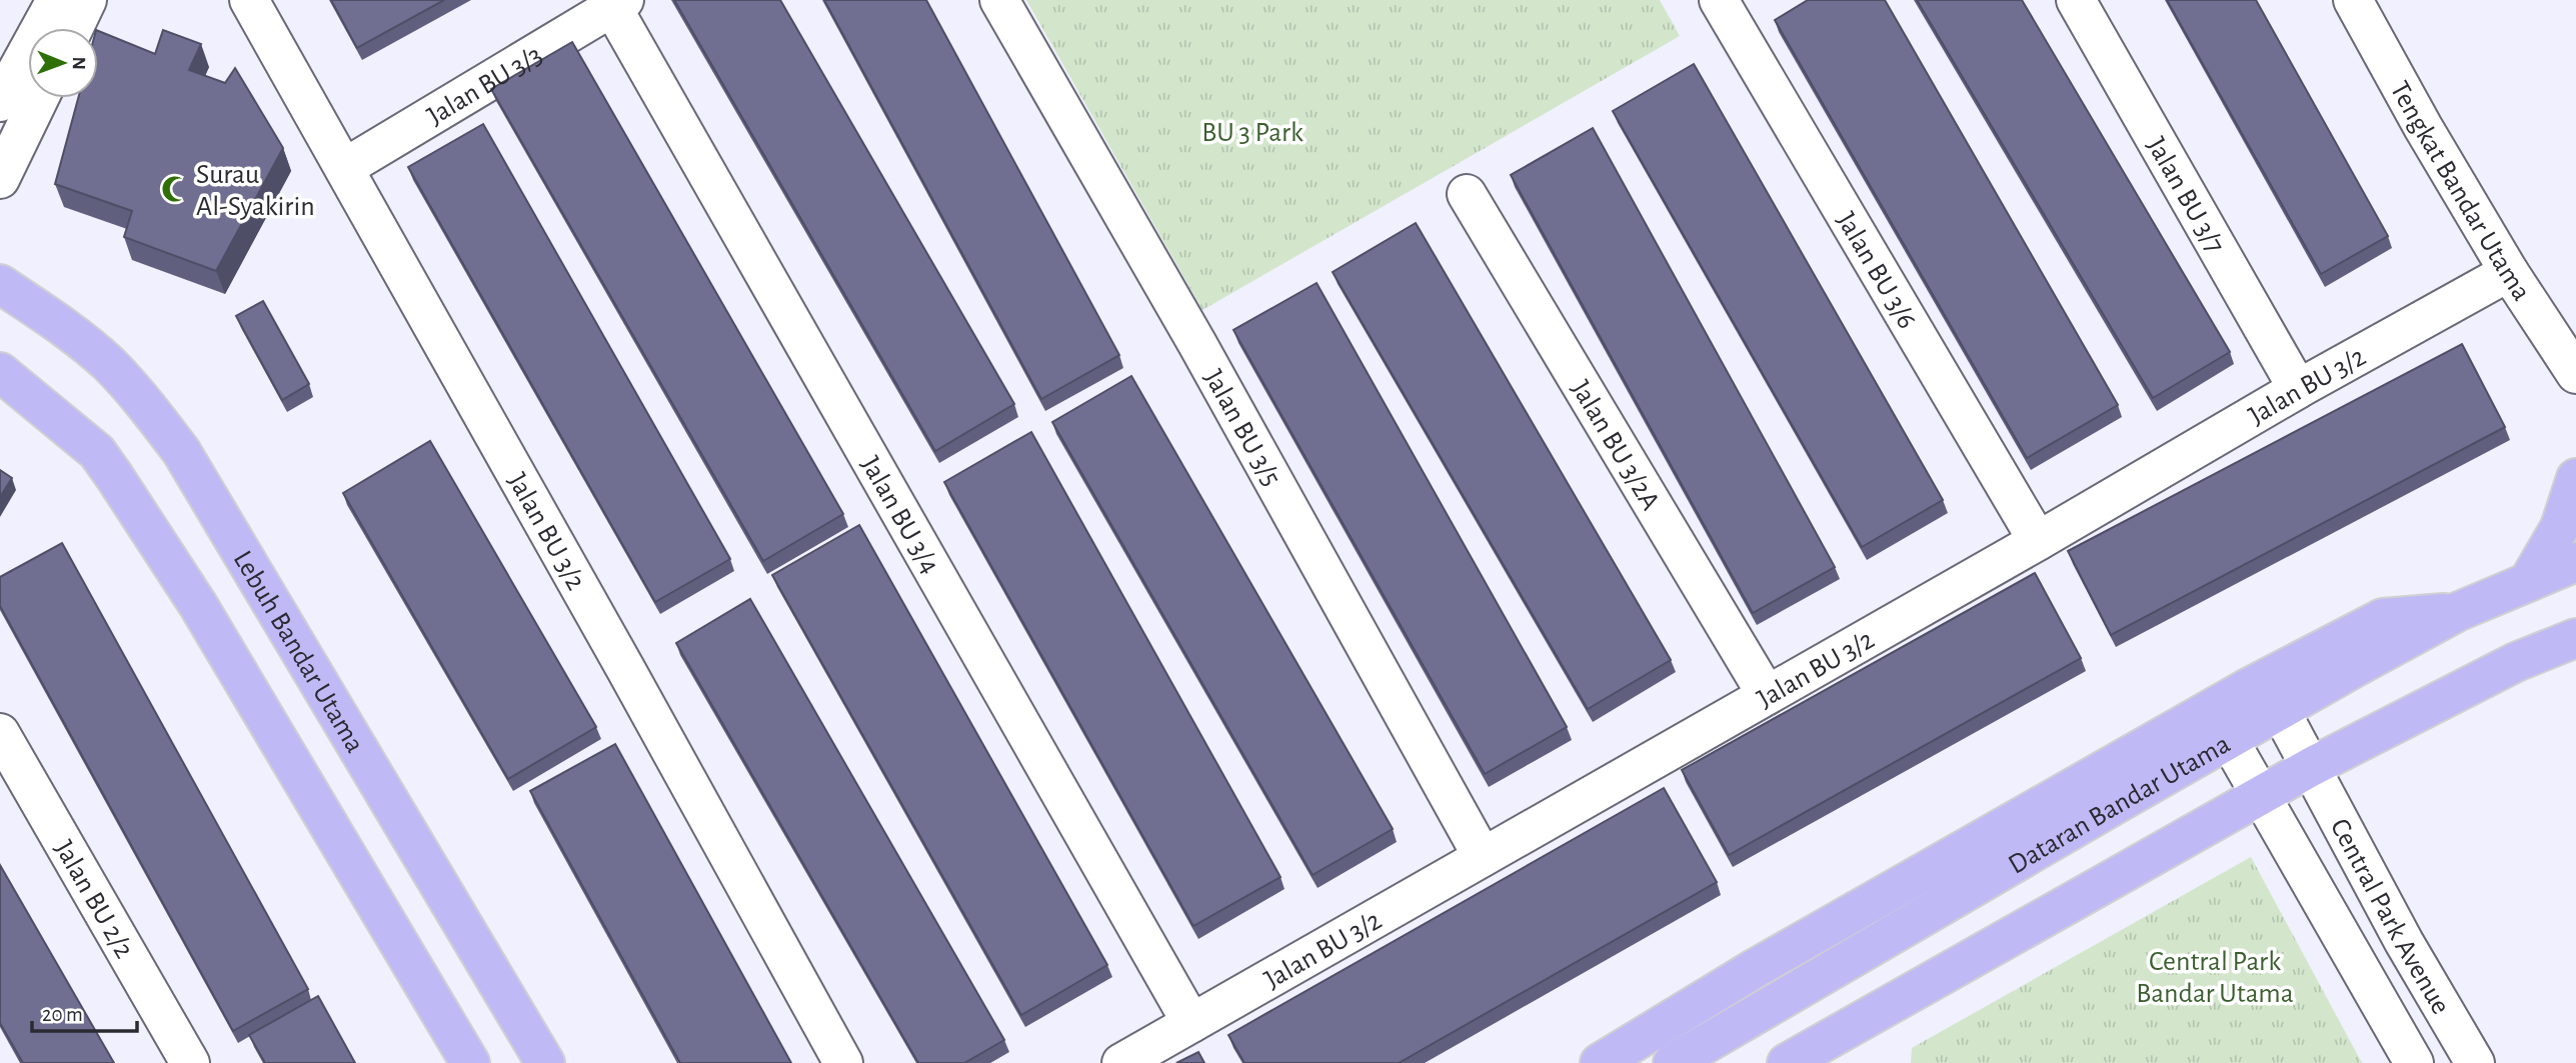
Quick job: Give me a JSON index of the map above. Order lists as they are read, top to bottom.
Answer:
{
  "streets": {
    "main road": ["Lebuh Bandar Utama", "Dataran Bandar Utama"],
    "street": [
      "Jalan BU 3/3",
      "Tengkat Bandar Utama",
      "Jalan BU 3/7",
      "Jalan BU 3/6",
      "Jalan BU 3/2",
      "Jalan BU 3/5",
      "Jalan BU 3/2A",
      "Jalan BU 3/4",
      "Jalan BU 2/2",
      "Central Park Avenue"
    ]
  },
  "crossings": [
    ["Jalan BU 3/3", "Jalan BU 3/2"],
    ["Jalan BU 3/3", "Jalan BU 3/4"],
    ["Tengkat Bandar Utama", "Jalan BU 3/2"],
    ["Jalan BU 3/7", "Jalan BU 3/2"],
    ["Jalan BU 3/6", "Jalan BU 3/2"],
    ["Jalan BU 3/2", "Jalan BU 3/5"],
    ["Jalan BU 3/2", "Jalan BU 3/2A"],
    ["Jalan BU 3/2", "Jalan BU 3/4"],
    ["Dataran Bandar Utama", "Central Park Avenue"]
  ],
  "parks": ["BU 3 Park", "Central Park Bandar Utama"],
  "places": {
    "mosque": ["Surau Al-Syakirin"]
  },
  "scale_bar": "20 m",
  "north": "right"
}
